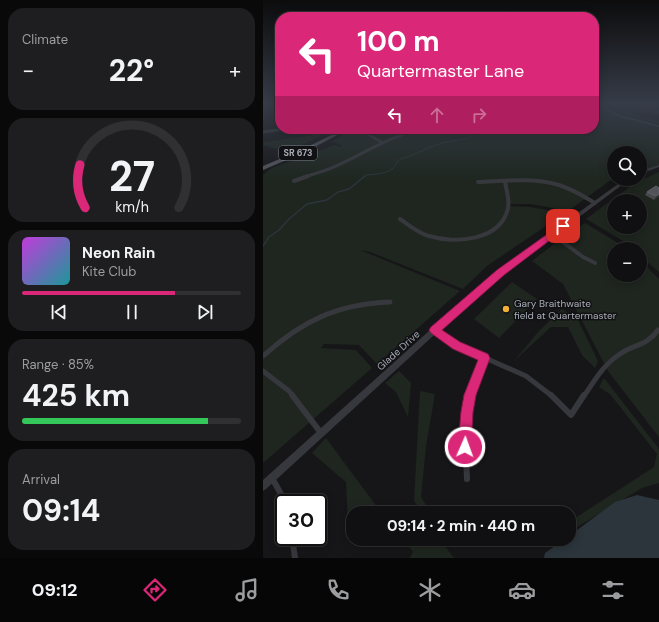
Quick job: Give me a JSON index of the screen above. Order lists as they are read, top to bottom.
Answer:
{
  "streets": {
    "main road": ["SR 673"],
    "street": ["Glade Drive"]
  },
  "places": ["Gary Braithwaite field at Quartermaster"],
  "page": {
    "tile": [
      "Climate",
      ["Range · 85%", "425 km"],
      ["Arrival", "09:14"]
    ],
    "turn": ["100 m", "Quartermaster Lane"],
    "heat": ["−", "22°", "+"],
    "map_buttons": ["+", "−"],
    "song": ["Neon Rain", "Kite Club"],
    "limit": "30",
    "trip": "09:14 · 2 min · 440 m",
    "tabs": "09:12",
    "gauge": ["27", "km/h"]
  }
}
